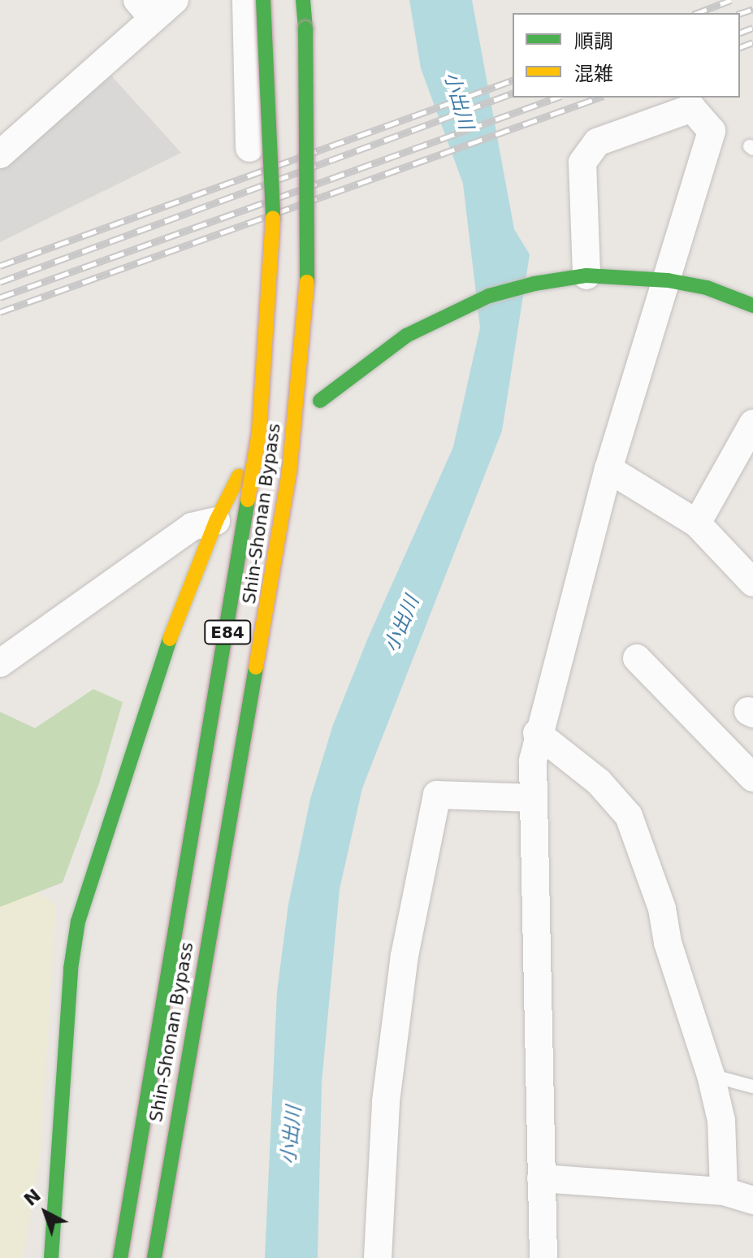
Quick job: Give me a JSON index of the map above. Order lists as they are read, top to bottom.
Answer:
{
  "streets": {
    "main road": ["Shin-Shonan Bypass", "E84"]
  },
  "water": ["小出川"],
  "legend": ["順調", "混雑"],
  "north": "top left"
}
